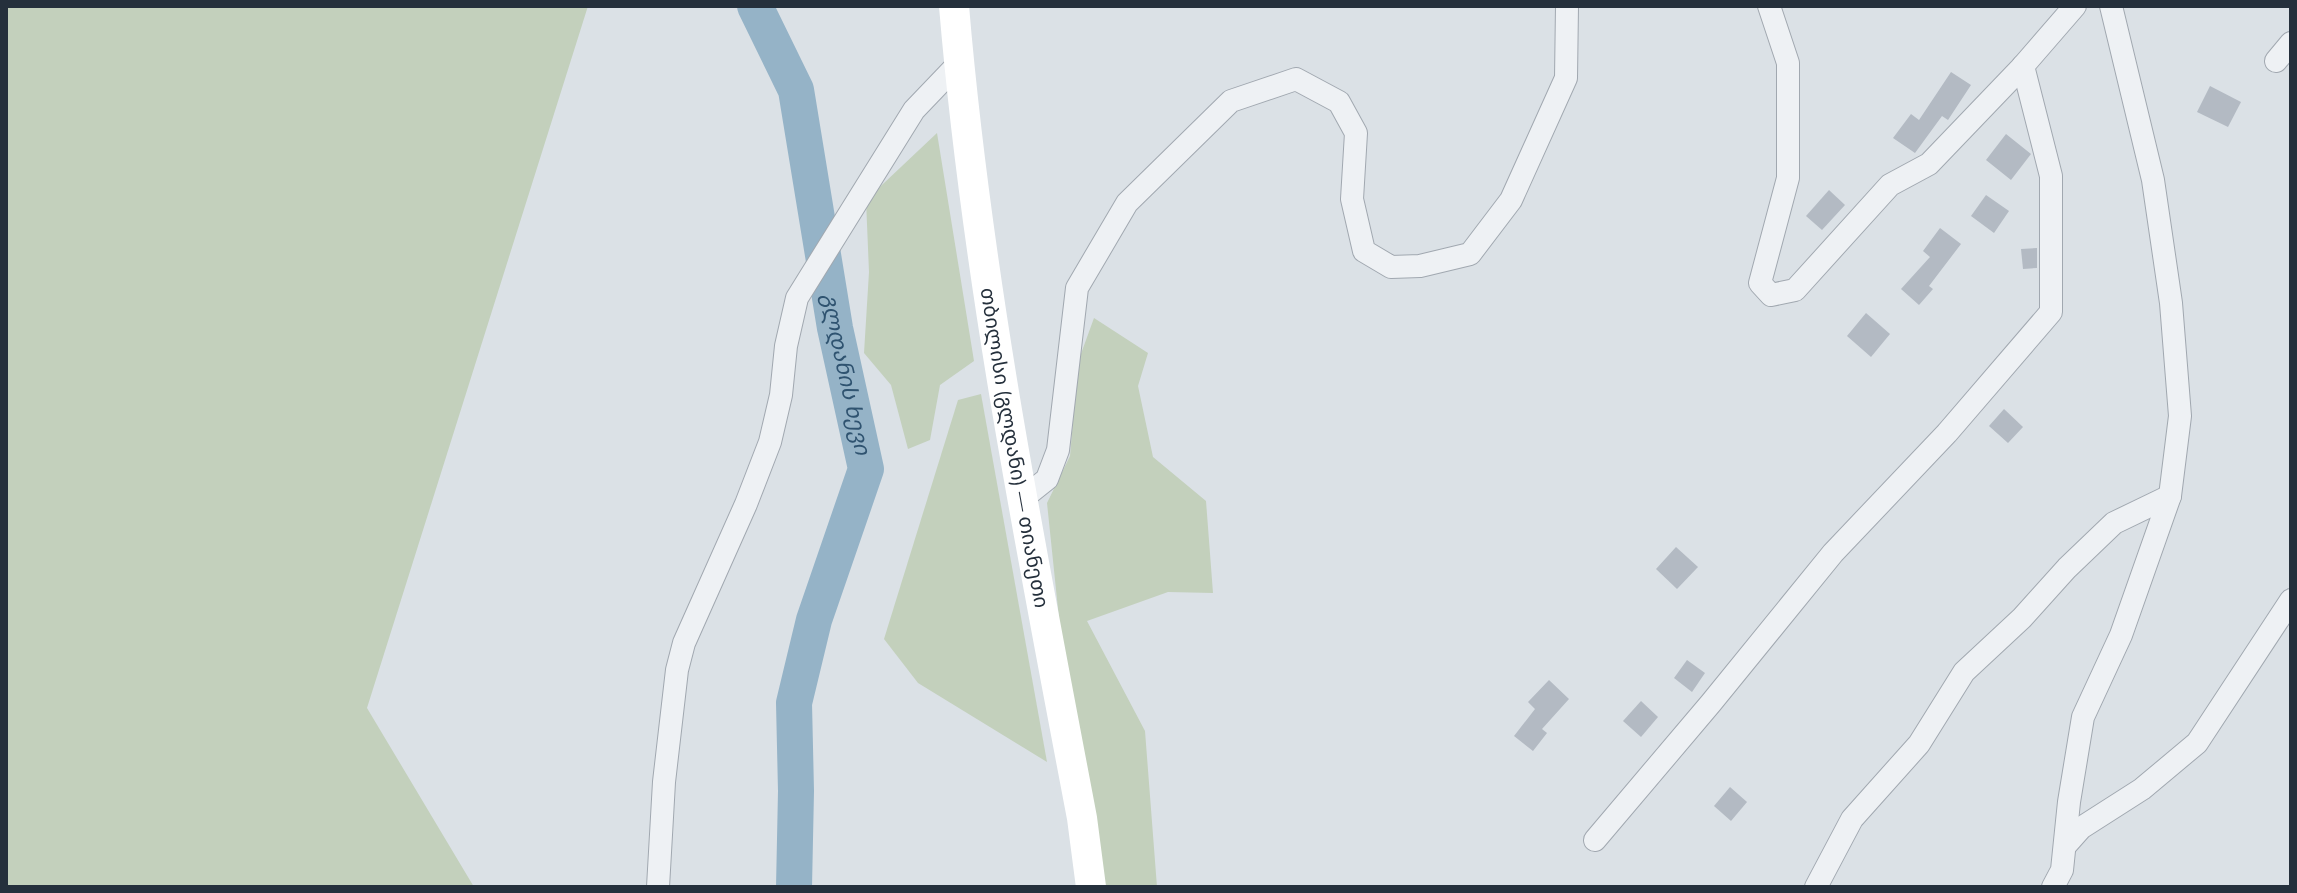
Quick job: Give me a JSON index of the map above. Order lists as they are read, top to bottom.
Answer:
{
  "streets": {
    "main road": ["თბილისი (გლდანი) — თიანეთი"]
  },
  "water": ["გლდანის ხევი"]
}
